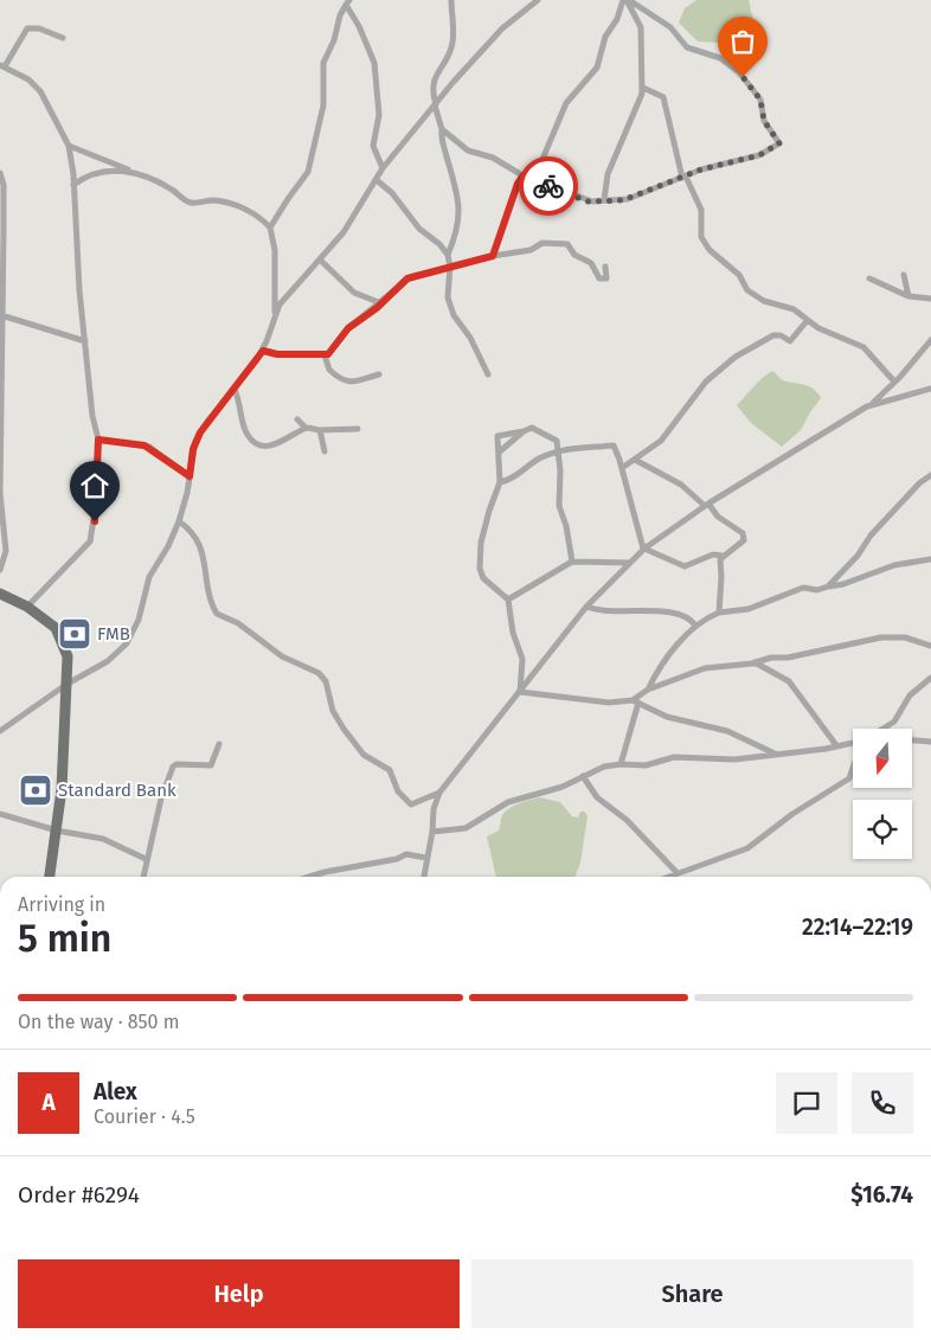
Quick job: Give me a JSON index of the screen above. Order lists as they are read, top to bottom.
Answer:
{
  "places": {
    "bank": ["FMB", "Standard Bank"]
  },
  "north": "bottom",
  "page": {
    "heading": ["5 min", "Arriving in", "22:14–22:19"],
    "panel": [
      "Alex",
      "Courier · 4.5",
      "Order #6294",
      "$16.74"
    ],
    "bar": "On the way · 850 m",
    "round": "A",
    "buttons": ["Help", "Share"]
  }
}
